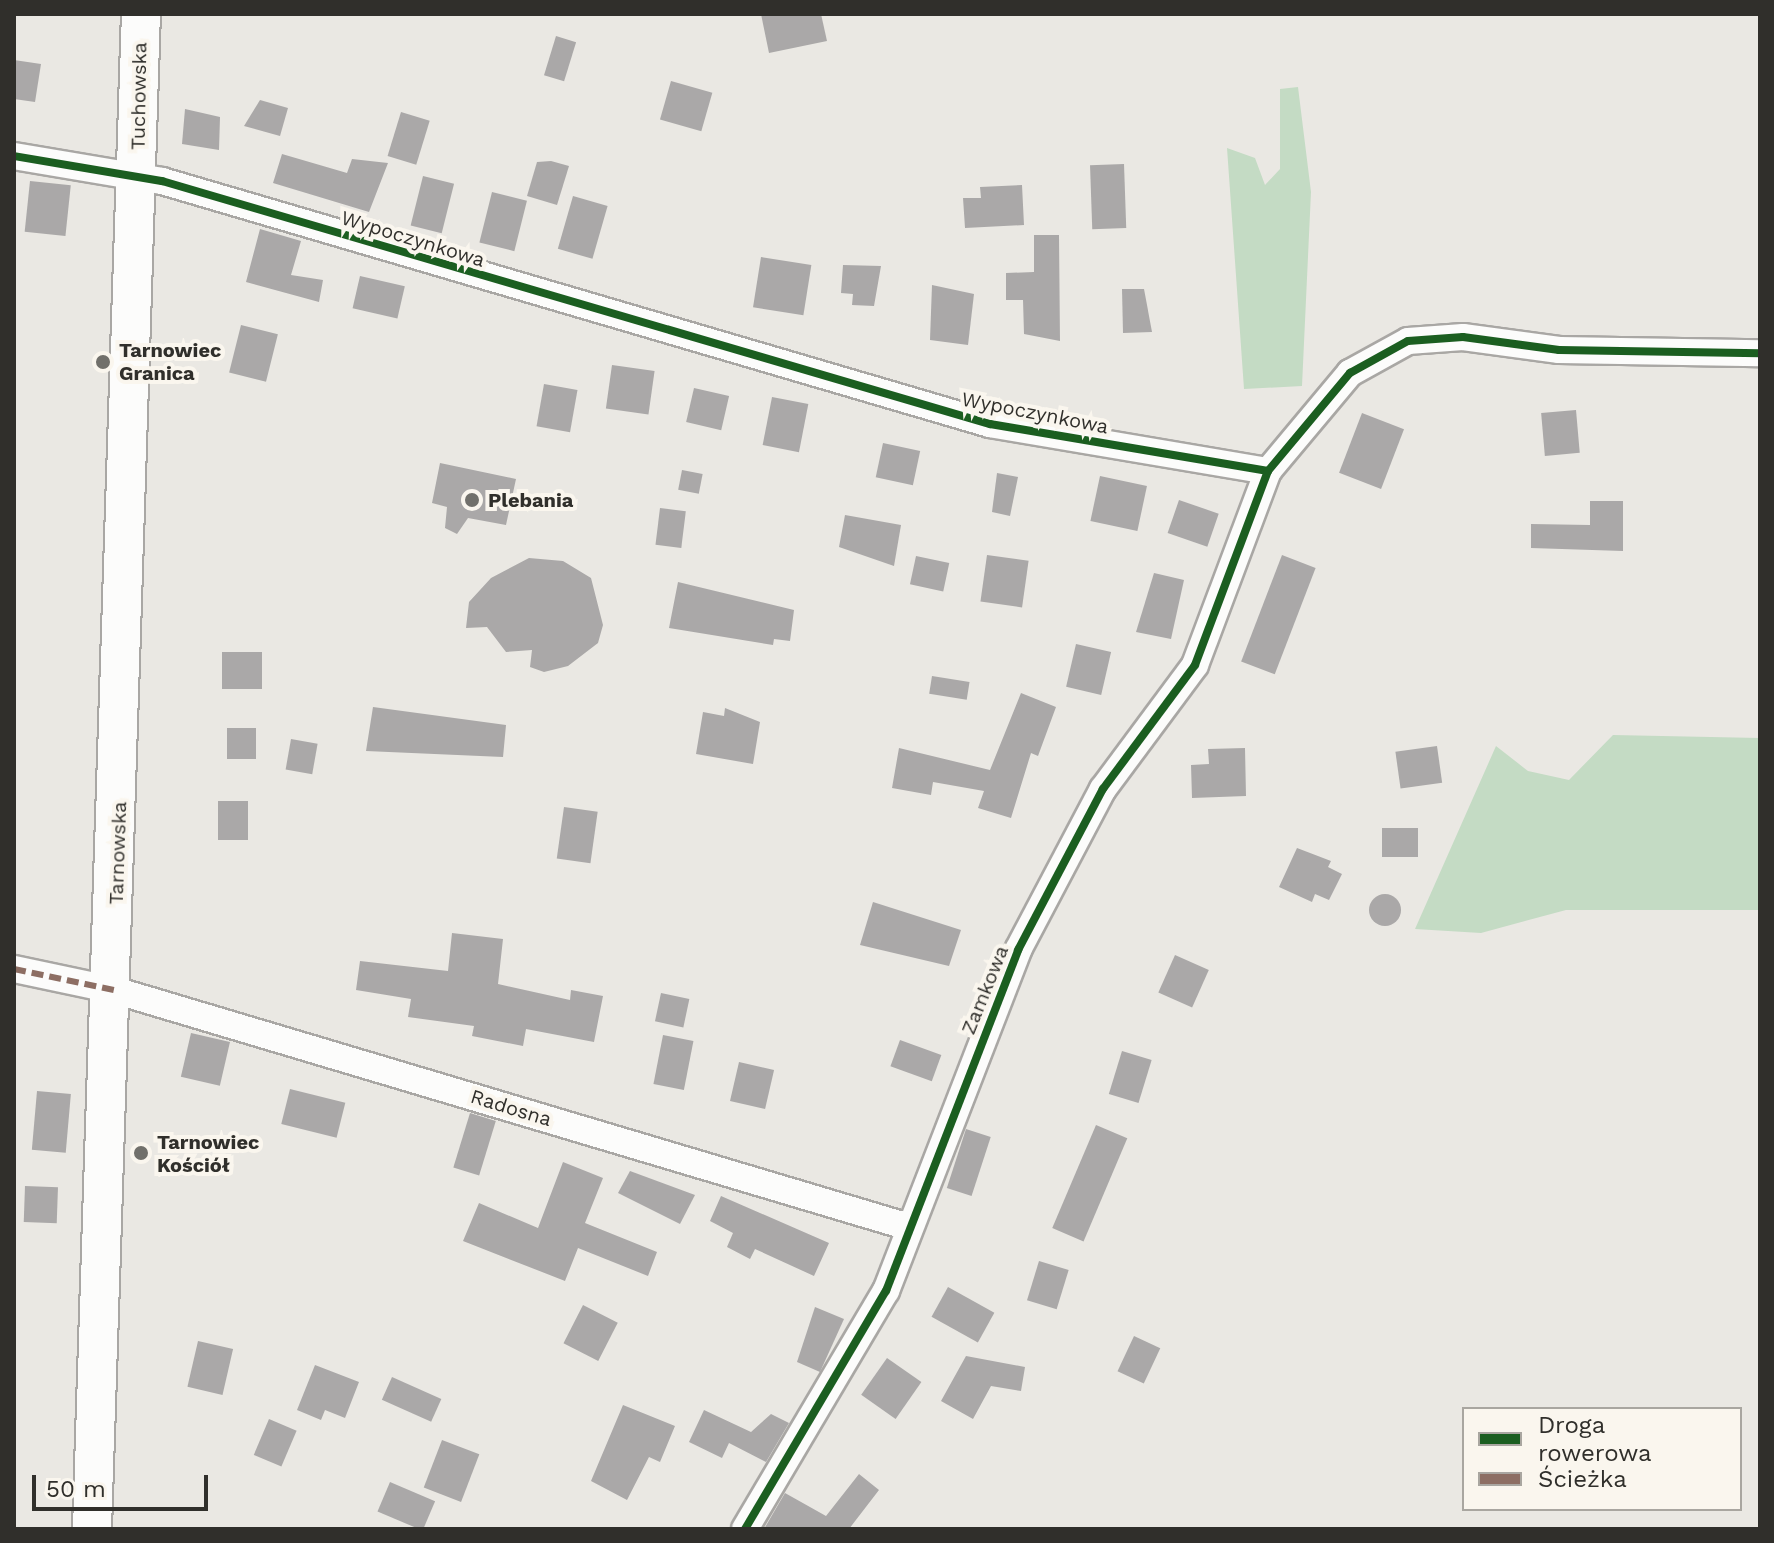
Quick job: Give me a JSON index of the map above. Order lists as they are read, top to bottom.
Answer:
{
  "streets": {
    "main road": ["Tuchowska", "Tarnowska"],
    "street": ["Wypoczynkowa", "Zamkowa", "Radosna"]
  },
  "crossings": [
    ["Tuchowska", "Wypoczynkowa"],
    ["Tuchowska", "Tarnowska"],
    ["Wypoczynkowa", "Tarnowska"],
    ["Wypoczynkowa", "Zamkowa"],
    ["Tarnowska", "Radosna"],
    ["Zamkowa", "Radosna"]
  ],
  "places": ["Tarnowiec Granica", "Plebania", "Tarnowiec Kościół"],
  "legend": ["Droga rowerowa", "Ścieżka"],
  "scale_bar": "50 m"
}
